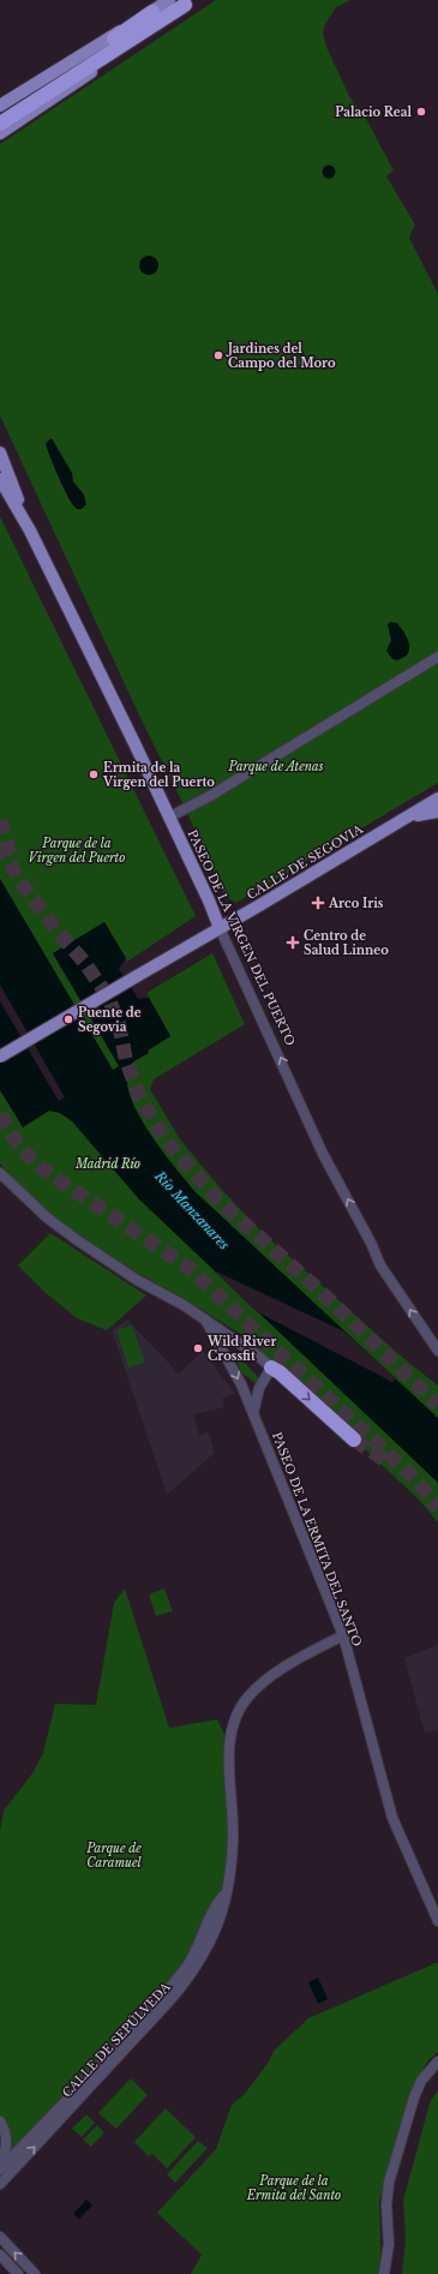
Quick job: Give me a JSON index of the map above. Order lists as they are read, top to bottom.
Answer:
{
  "streets": {
    "main road": ["CALLE DE SEGOVIA", "PASEO DE LA VIRGEN DEL PUERTO"],
    "street": ["PASEO DE LA ERMITA DEL SANTO", "CALLE DE SEPÚLVEDA"]
  },
  "crossings": [
    ["CALLE DE SEGOVIA", "PASEO DE LA VIRGEN DEL PUERTO"],
    ["PASEO DE LA ERMITA DEL SANTO", "CALLE DE SEPÚLVEDA"]
  ],
  "one_way": ["PASEO DE LA VIRGEN DEL PUERTO"],
  "water": ["Río Manzanares"],
  "parks": [
    "Parque de Atenas",
    "Parque de la Virgen del Puerto",
    "Madrid Río",
    "Parque de Caramuel",
    "Parque de la Ermita del Santo"
  ],
  "places": {
    "other": [
      "Palacio Real",
      "Jardines del Campo del Moro",
      "Ermita de la Virgen del Puerto",
      "Puente de Segovia",
      "Wild River Crossfit"
    ],
    "health": ["Arco Iris", "Centro de Salud Linneo"]
  }
}
